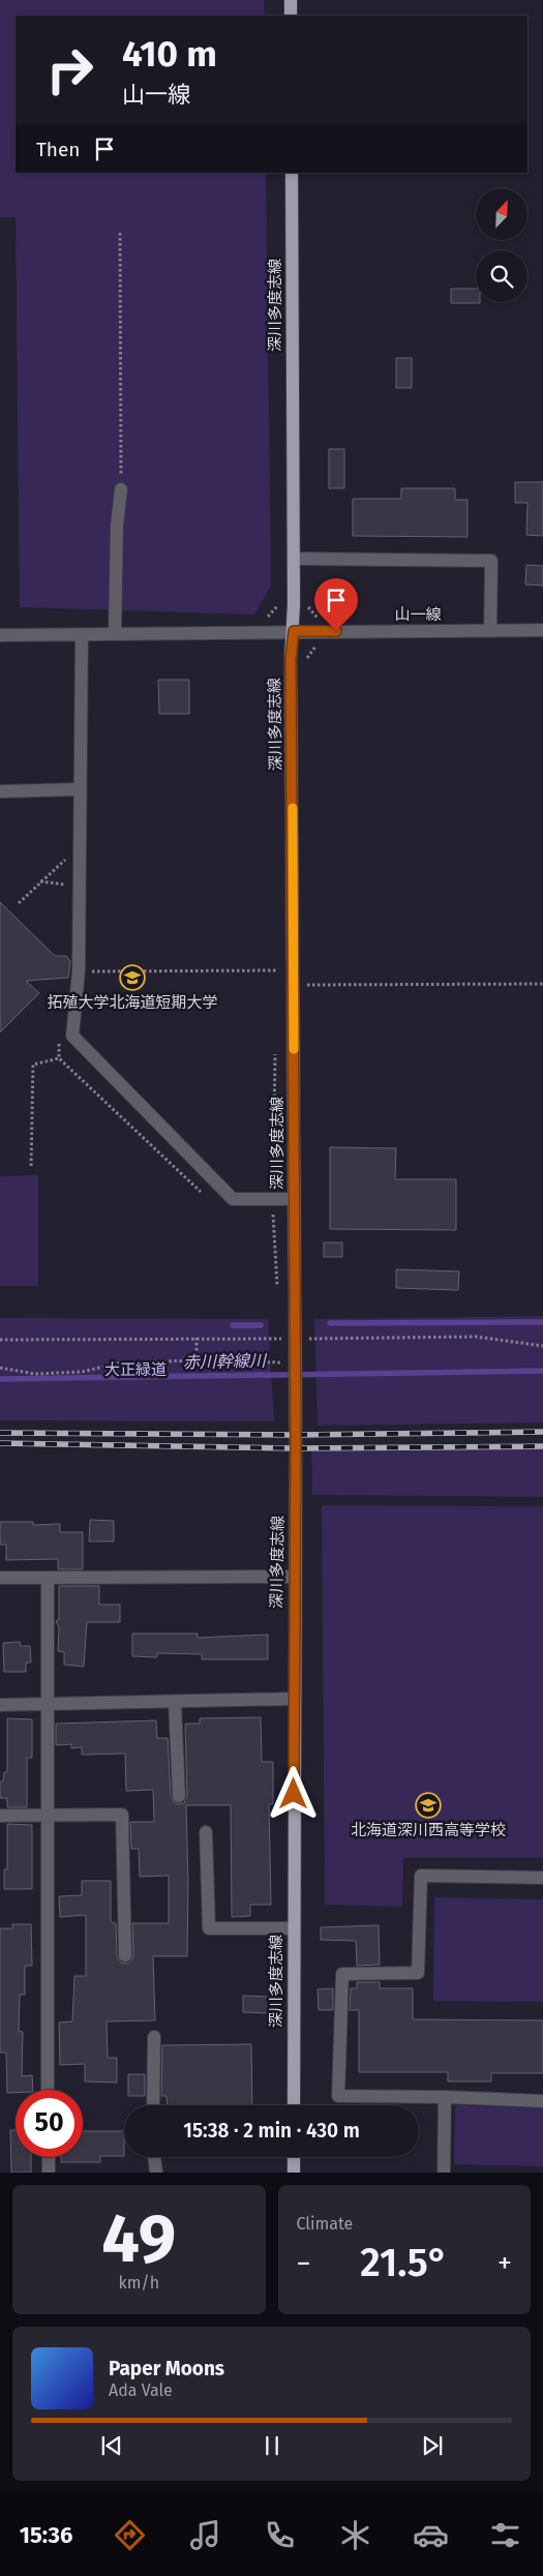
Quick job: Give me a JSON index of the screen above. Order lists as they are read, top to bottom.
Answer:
{
  "streets": {
    "main road": ["深川多度志線"],
    "street": ["山一線"]
  },
  "crossings": [
    ["深川多度志線", "山一線"]
  ],
  "water": ["赤川幹線川"],
  "parks": ["大正緑道"],
  "places": {
    "school or university": ["拓殖大学北海道短期大学", "北海道深川西高等学校"]
  },
  "north": "top right",
  "page": {
    "turn": ["410 m", "山一線"],
    "then": "Then",
    "limit": "50",
    "trip": "15:38 · 2 min · 430 m",
    "tile": [
      ["49", "km/h"],
      "Climate"
    ],
    "heat": ["−", "21.5°", "+"],
    "song": ["Paper Moons", "Ada Vale"],
    "tabs": "15:36"
  }
}
